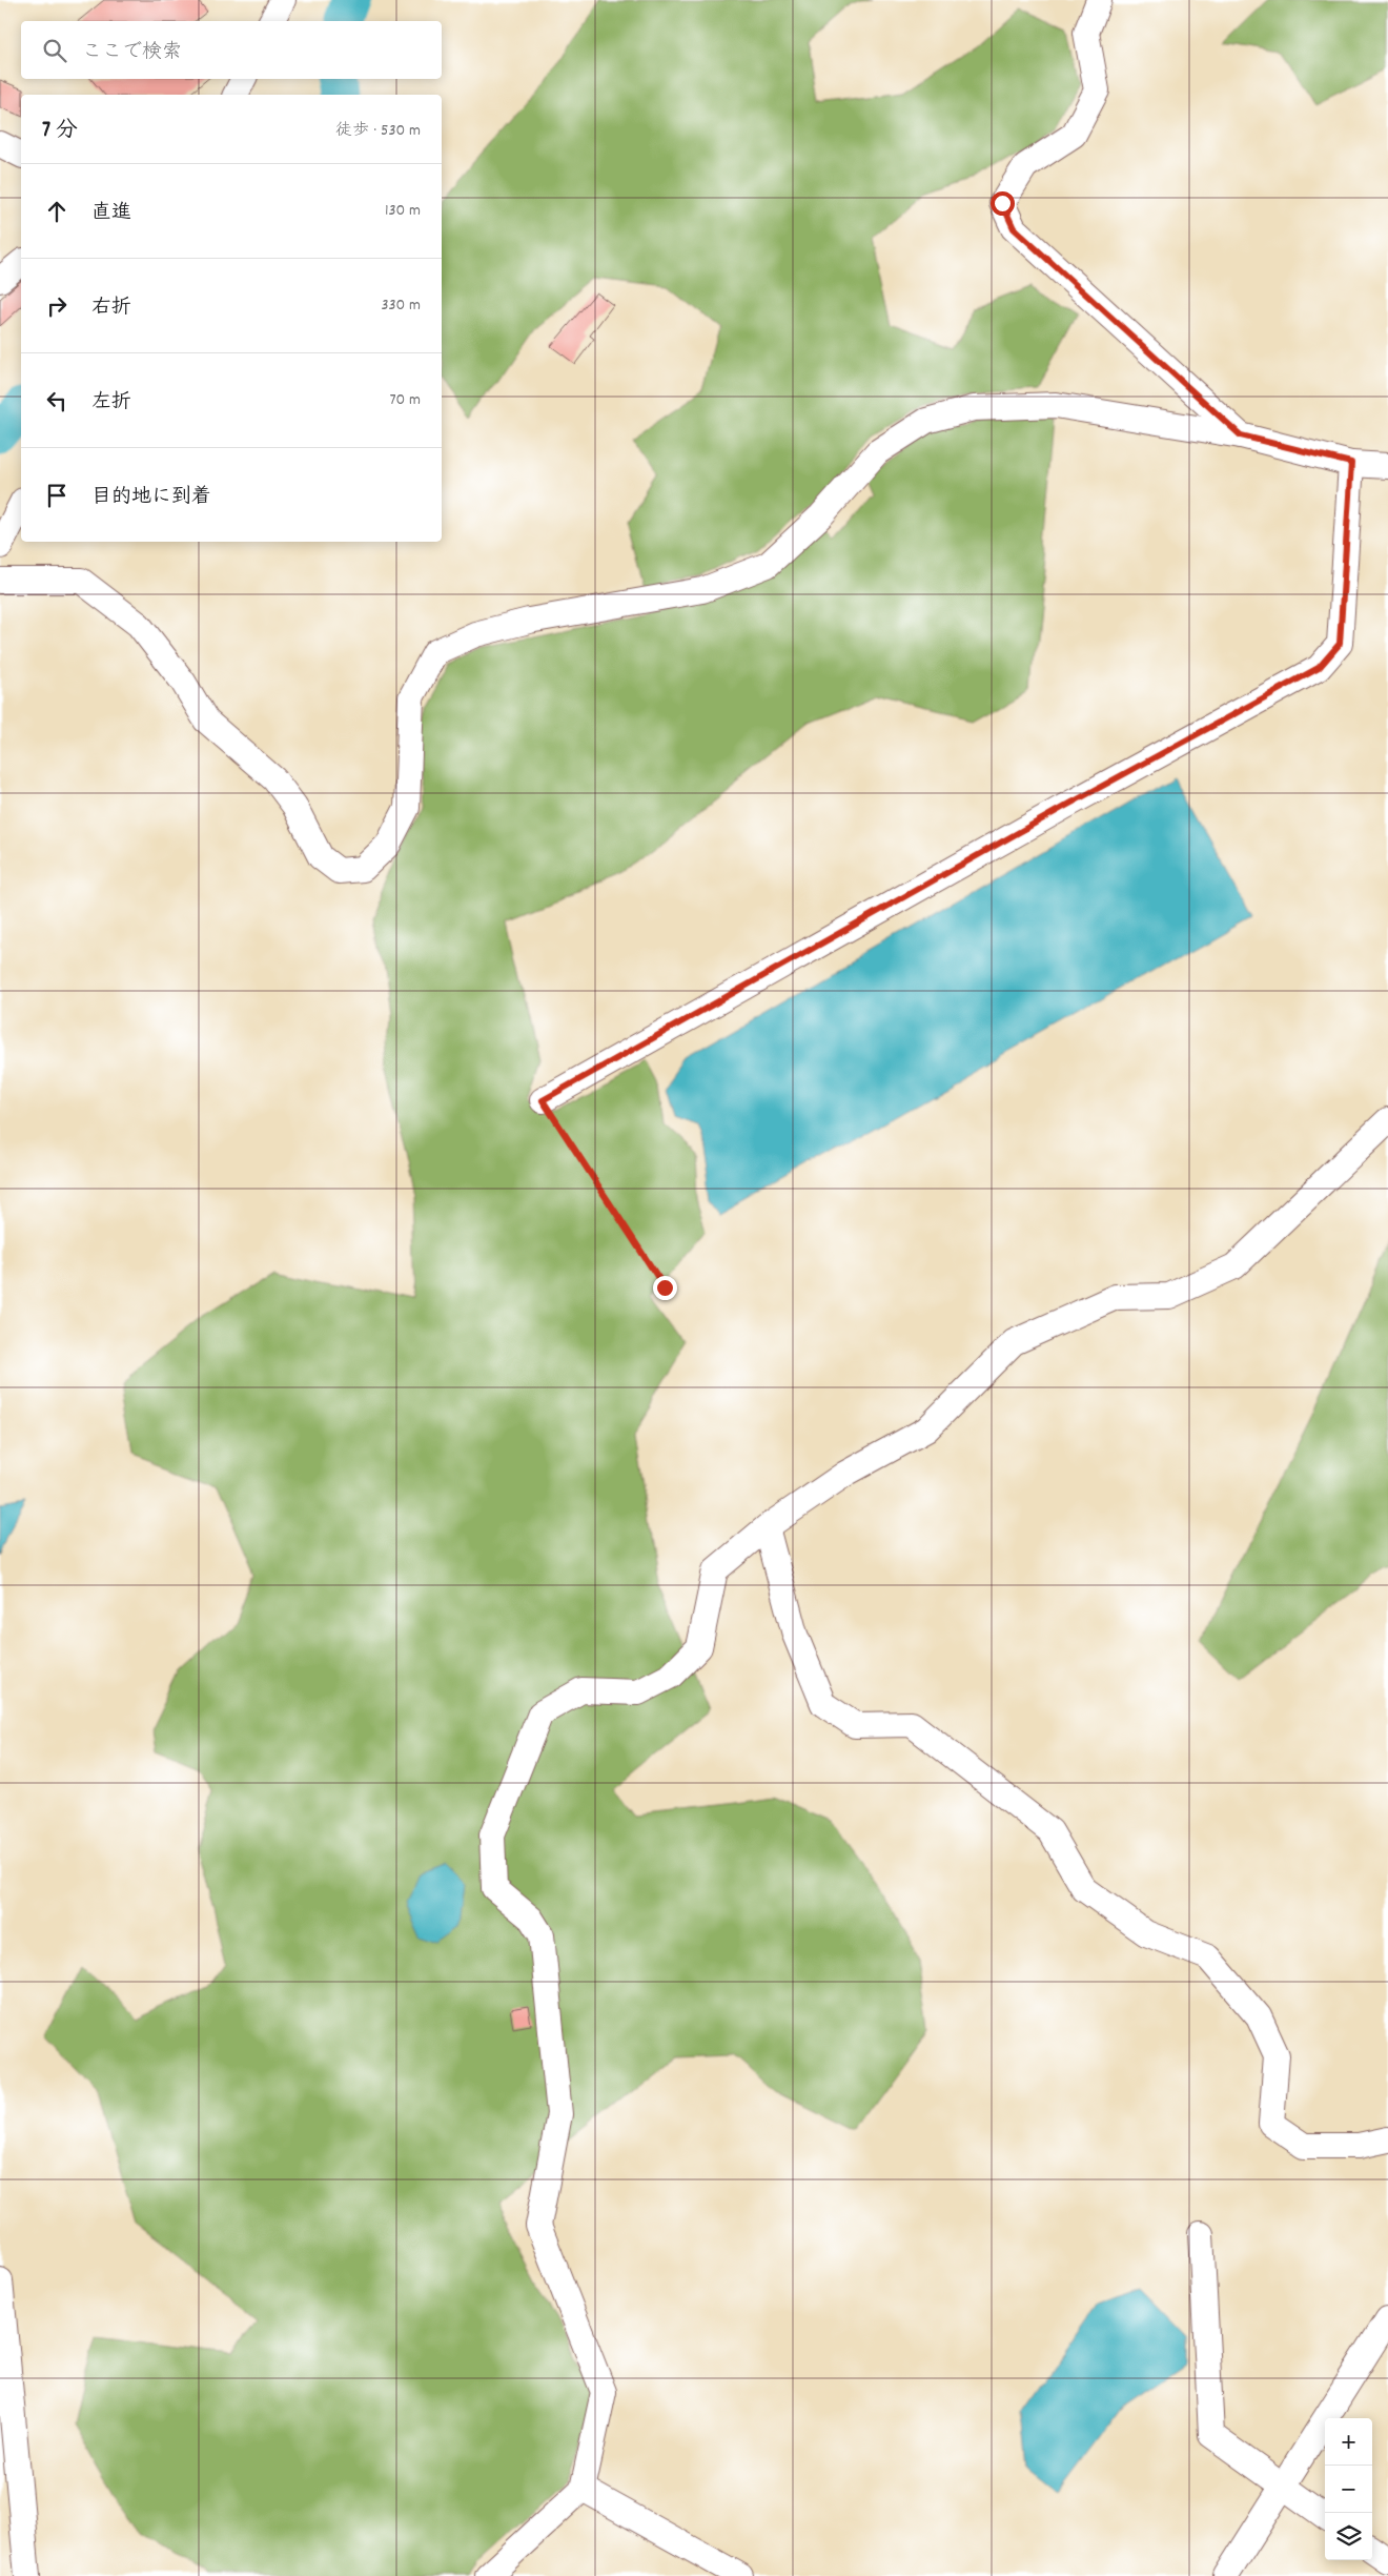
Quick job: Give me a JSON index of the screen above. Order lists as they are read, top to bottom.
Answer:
{
  "page": {
    "search": "ここで検索",
    "heading": ["7 分", "徒歩 · 530 m"],
    "list": [
      ["直進", "130 m"],
      ["右折", "330 m"],
      ["左折", "70 m"],
      "目的地に到着"
    ],
    "map_buttons": ["+", "−"]
  }
}
